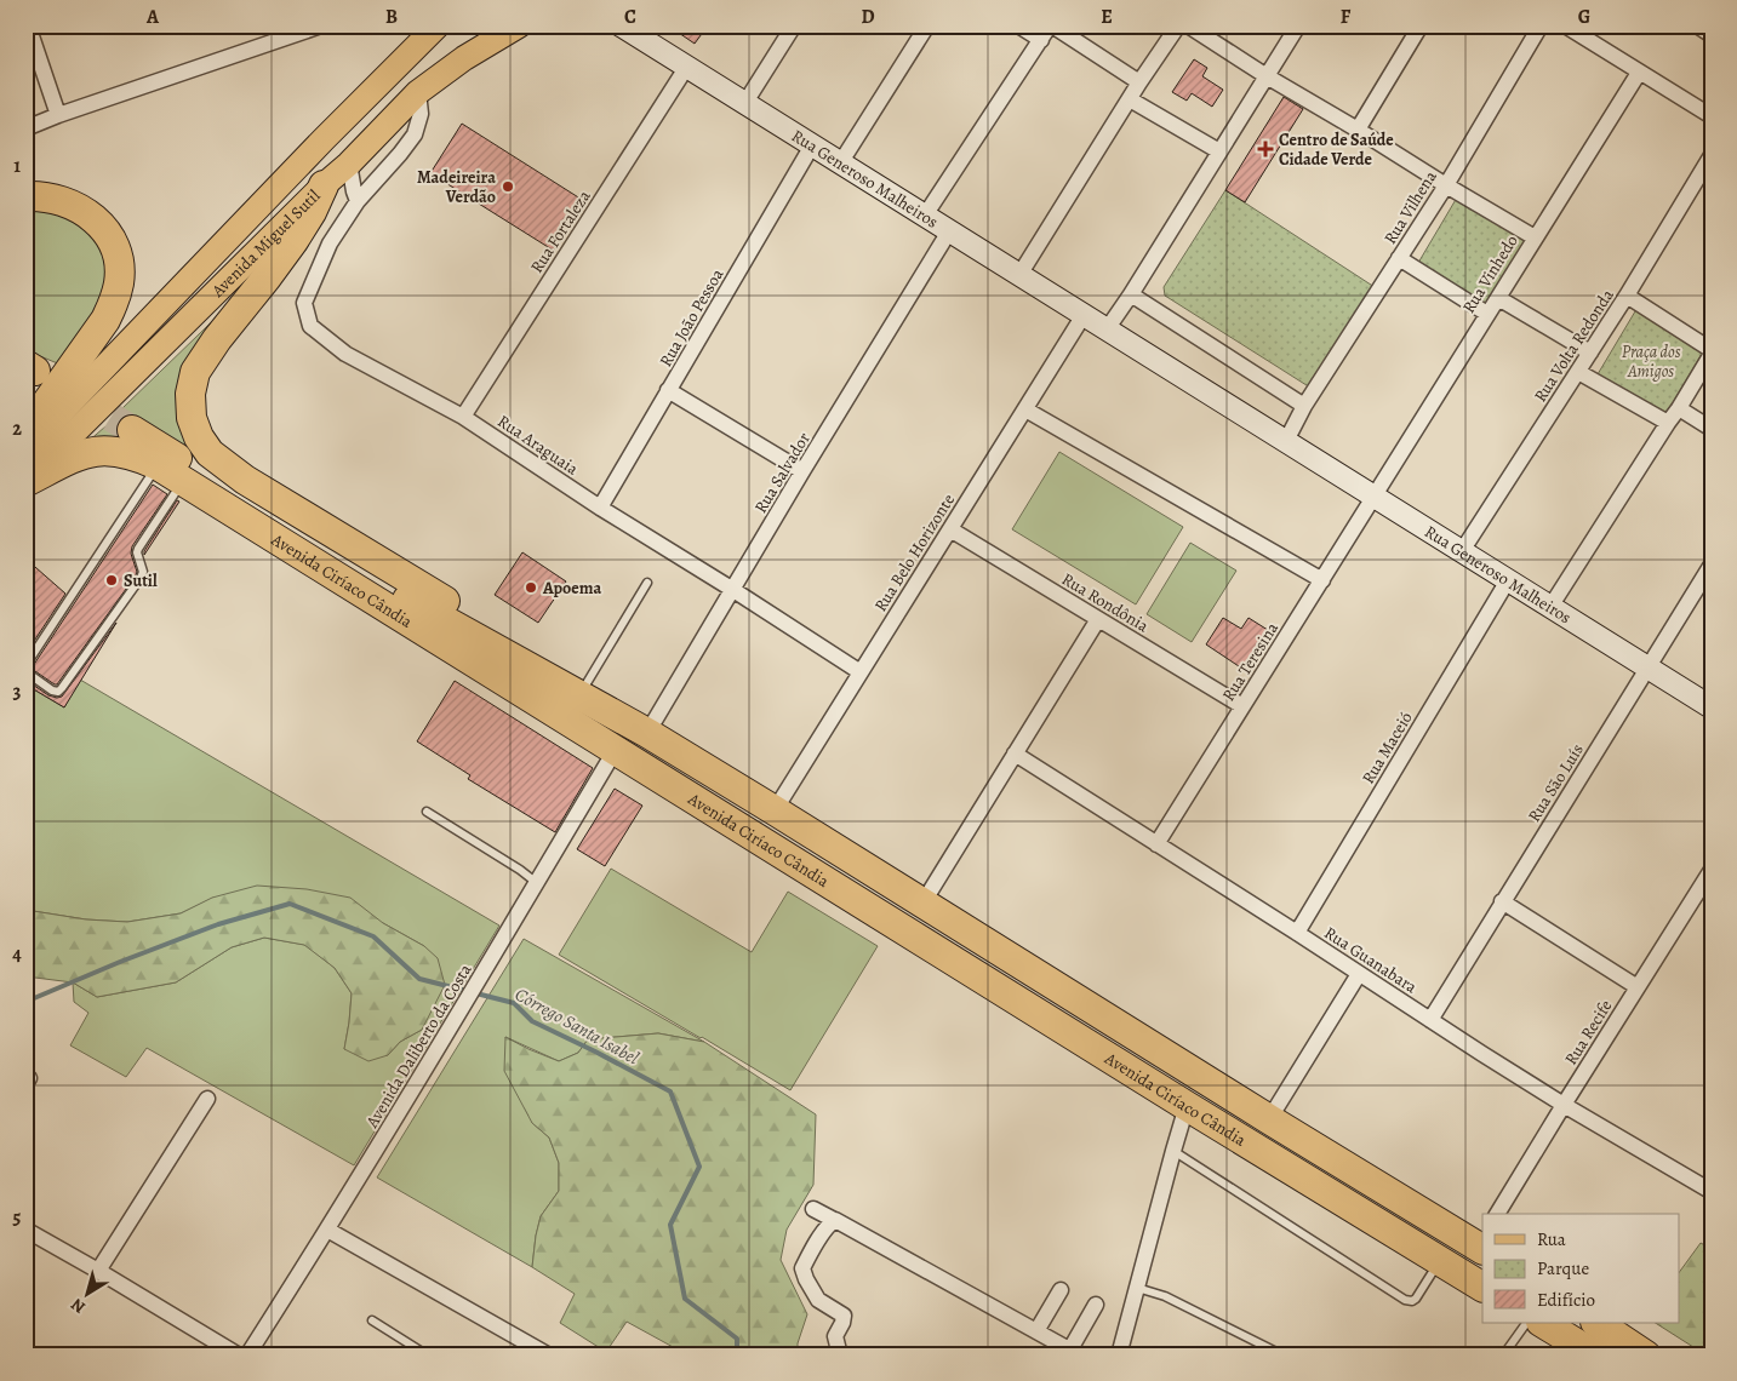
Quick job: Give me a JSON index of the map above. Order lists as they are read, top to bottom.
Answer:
{
  "streets": {
    "highway": ["Avenida Ciríaco Cândia"],
    "main road": ["Avenida Miguel Sutil"],
    "street": [
      "Rua Generoso Malheiros",
      "Rua Vilhena",
      "Rua Fortaleza",
      "Rua Vinhedo",
      "Rua João Pessoa",
      "Rua Volta Redonda",
      "Rua Araguaia",
      "Rua Salvador",
      "Rua Belo Horizonte",
      "Rua Rondônia",
      "Rua Teresina",
      "Rua Maceió",
      "Rua São Luís",
      "Rua Guanabara",
      "Rua Recife",
      "Avenida Daliberto da Costa"
    ]
  },
  "crossings": [
    ["Rua Generoso Malheiros", "Rua Fortaleza"],
    ["Rua Generoso Malheiros", "Rua Vinhedo"],
    ["Rua Generoso Malheiros", "Rua João Pessoa"],
    ["Rua Generoso Malheiros", "Rua Volta Redonda"],
    ["Rua Generoso Malheiros", "Rua Salvador"],
    ["Rua Generoso Malheiros", "Rua Belo Horizonte"],
    ["Rua Generoso Malheiros", "Rua Teresina"],
    ["Rua Generoso Malheiros", "Rua Maceió"],
    ["Rua Generoso Malheiros", "Rua São Luís"],
    ["Rua Fortaleza", "Rua Araguaia"],
    ["Avenida Miguel Sutil", "Rua Araguaia"],
    ["Avenida Miguel Sutil", "Avenida Ciríaco Cândia"],
    ["Rua Vinhedo", "Rua Teresina"],
    ["Rua João Pessoa", "Rua Araguaia"],
    ["Rua Araguaia", "Rua Salvador"],
    ["Rua Araguaia", "Rua Belo Horizonte"],
    ["Rua Salvador", "Avenida Ciríaco Cândia"],
    ["Rua Belo Horizonte", "Avenida Ciríaco Cândia"],
    ["Rua Belo Horizonte", "Rua Rondônia"],
    ["Avenida Ciríaco Cândia", "Avenida Daliberto da Costa"],
    ["Rua Rondônia", "Rua Teresina"],
    ["Rua Teresina", "Rua Guanabara"],
    ["Rua Maceió", "Rua Guanabara"],
    ["Rua São Luís", "Rua Guanabara"],
    ["Rua Guanabara", "Rua Recife"]
  ],
  "water": ["Córrego Santa Isabel"],
  "parks": ["Praça dos Amigos"],
  "places": {
    "health": ["Centro de Saúde Cidade Verde"],
    "other": ["Madeireira Verdão", "Sutil", "Apoema"]
  },
  "legend": ["Rua", "Parque", "Edifício"],
  "north": "bottom left",
  "grid": {
    "columns": [
      "A",
      "B",
      "C",
      "D",
      "E",
      "F",
      "G"
    ],
    "rows": [
      "1",
      "2",
      "3",
      "4",
      "5"
    ]
  }
}
